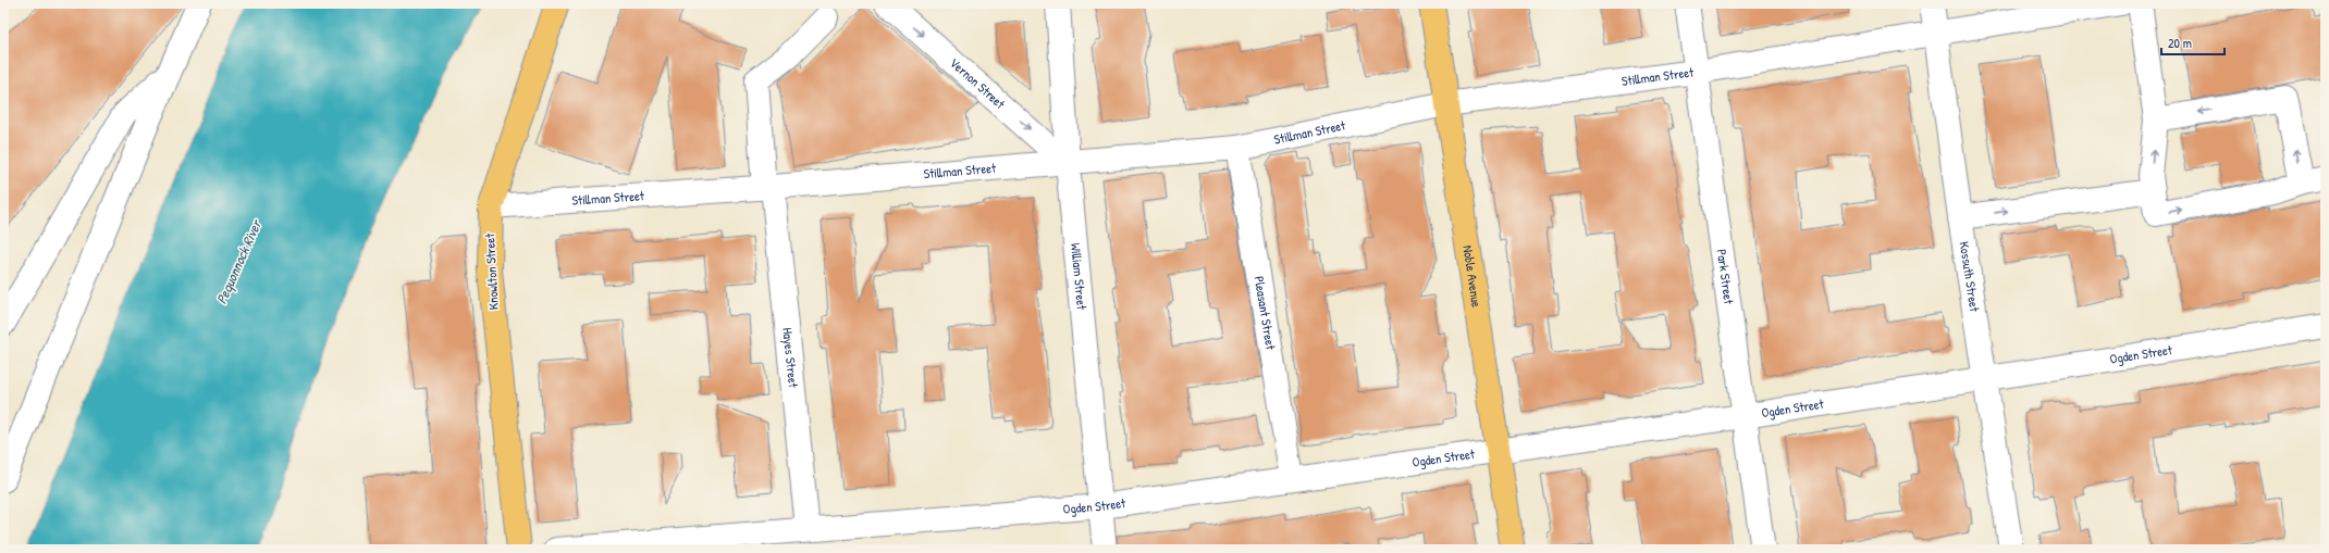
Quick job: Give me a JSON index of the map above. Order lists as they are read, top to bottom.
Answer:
{
  "streets": {
    "main road": ["Knowlton Street", "Noble Avenue"],
    "street": [
      "Stillman Street",
      "Vernon Street",
      "William Street",
      "Park Street",
      "Kossuth Street",
      "Pleasant Street",
      "Ogden Street",
      "Hayes Street"
    ]
  },
  "crossings": [
    ["Stillman Street", "Vernon Street"],
    ["Stillman Street", "Knowlton Street"],
    ["Stillman Street", "William Street"],
    ["Stillman Street", "Noble Avenue"],
    ["Stillman Street", "Park Street"],
    ["Stillman Street", "Kossuth Street"],
    ["Stillman Street", "Pleasant Street"],
    ["Stillman Street", "Hayes Street"],
    ["Vernon Street", "William Street"],
    ["William Street", "Ogden Street"],
    ["Noble Avenue", "Ogden Street"],
    ["Park Street", "Ogden Street"],
    ["Kossuth Street", "Ogden Street"],
    ["Pleasant Street", "Ogden Street"],
    ["Ogden Street", "Hayes Street"]
  ],
  "one_way": ["Vernon Street"],
  "water": ["Pequonnock River"],
  "scale_bar": "20 m"
}
